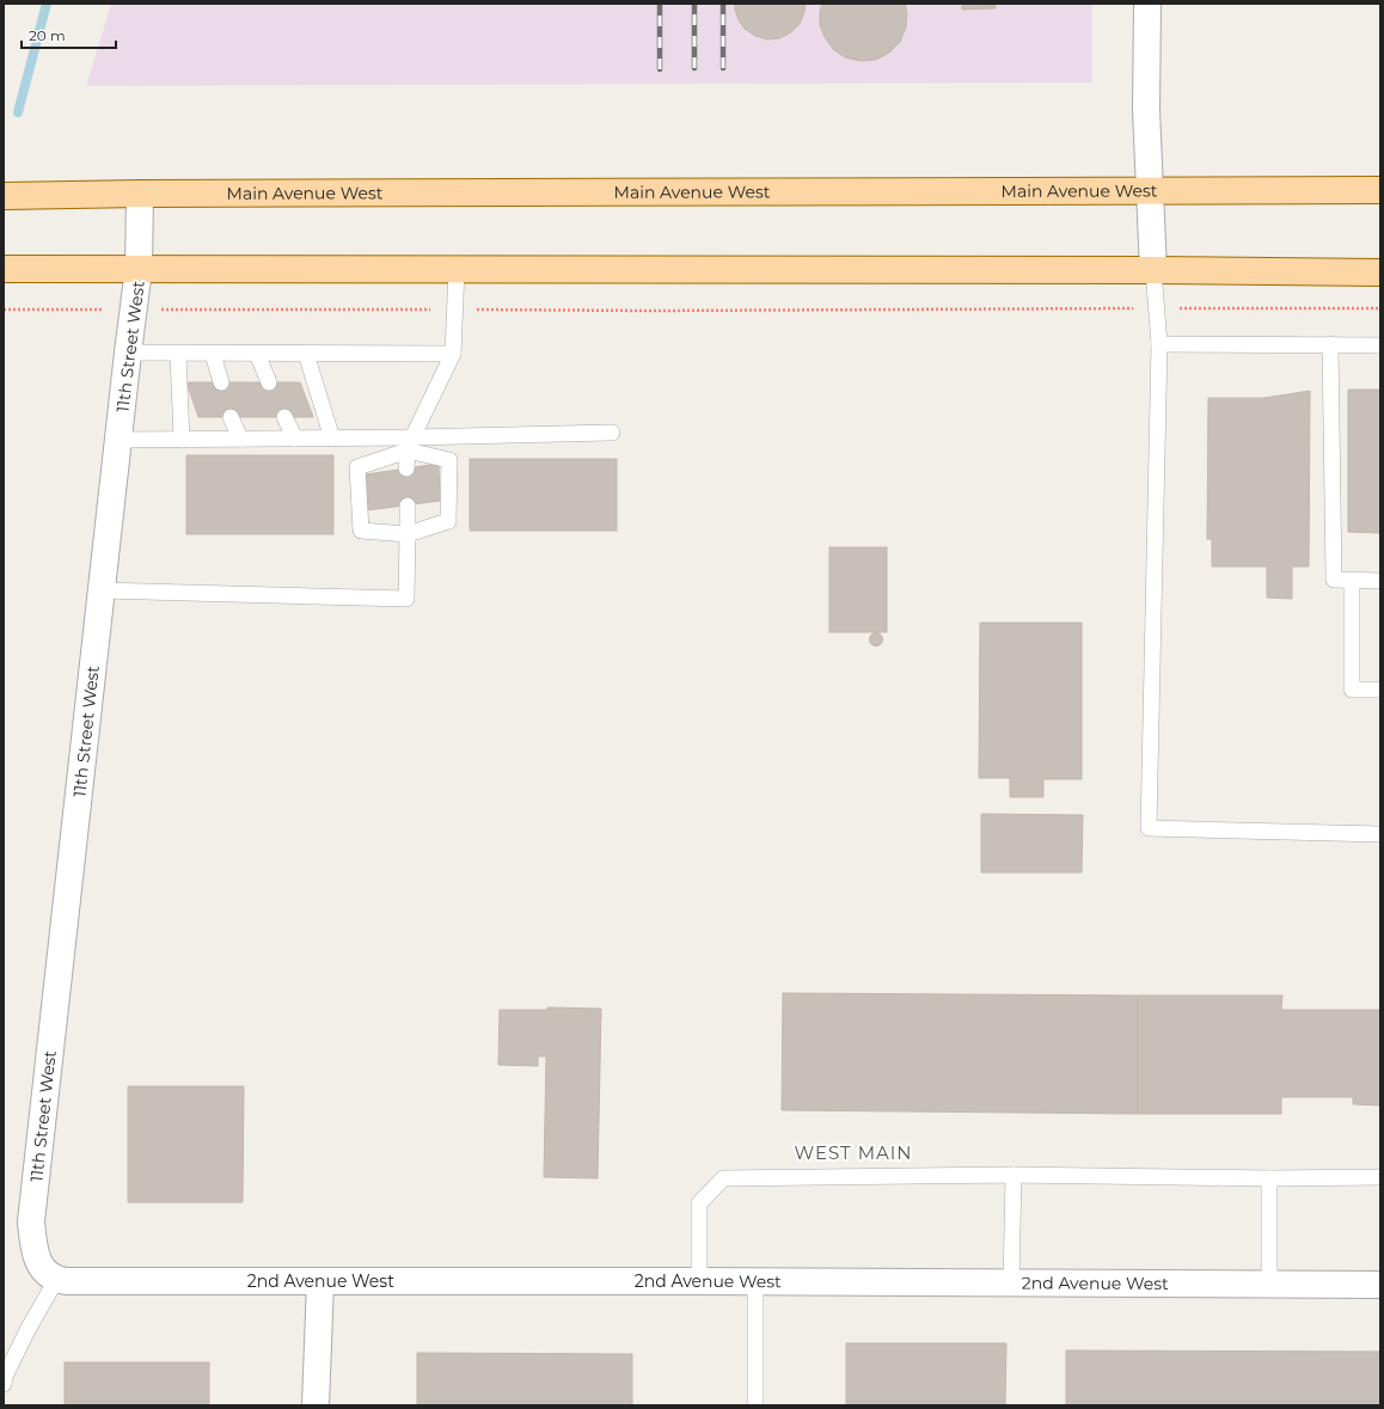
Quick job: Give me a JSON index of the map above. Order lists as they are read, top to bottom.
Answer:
{
  "streets": {
    "main road": ["Main Avenue West"],
    "street": ["11th Street West", "2nd Avenue West"]
  },
  "crossings": [
    ["Main Avenue West", "11th Street West"],
    ["11th Street West", "2nd Avenue West"]
  ],
  "districts": ["WEST MAIN"],
  "scale_bar": "20 m"
}
